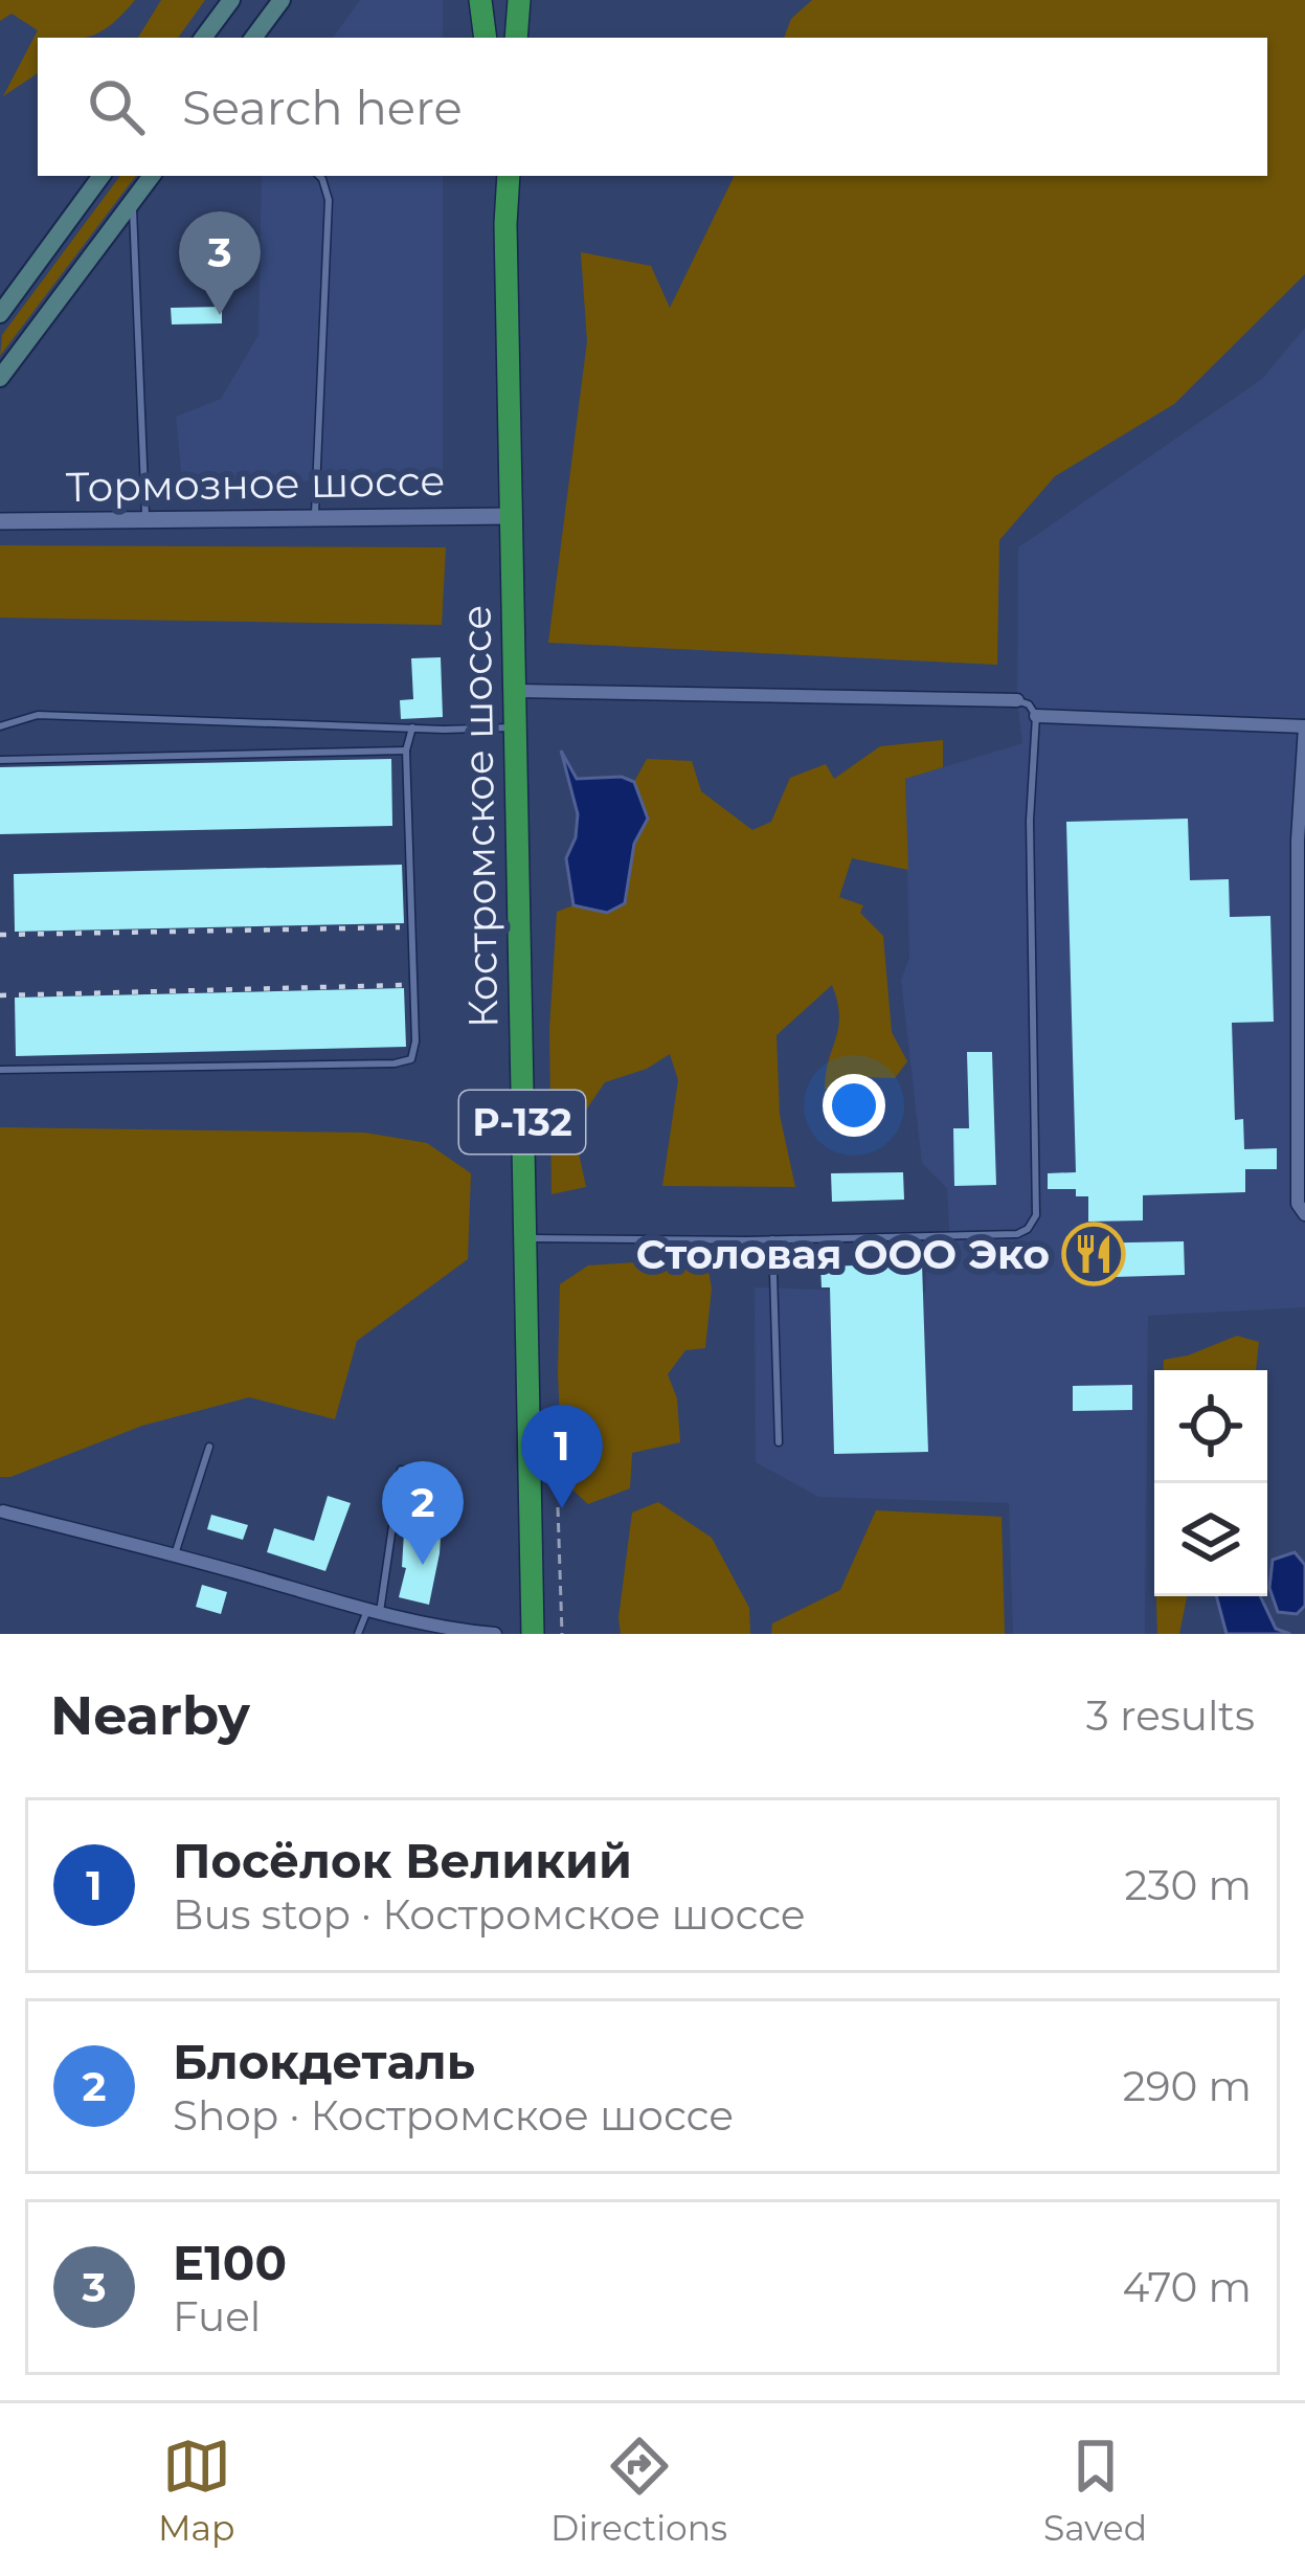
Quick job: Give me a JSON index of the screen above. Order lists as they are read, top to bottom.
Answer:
{
  "streets": {
    "highway": ["Костромское шоссе", "Р-132"],
    "street": ["Тормозное шоссе"]
  },
  "crossings": [
    ["Тормозное шоссе", "Костромское шоссе"]
  ],
  "places": {
    "restaurant": ["Столовая ООО Эко"]
  },
  "page": {
    "search": "Search here",
    "pins": ["3", "1", "2"],
    "heading": ["Nearby", "3 results"],
    "list": [
      {
        "mark": "1",
        "name": "Посёлок Великий",
        "note": "Bus stop · Костромское шоссе",
        "value": "230 m"
      },
      {
        "mark": "2",
        "name": "Блокдеталь",
        "note": "Shop · Костромское шоссе",
        "value": "290 m"
      },
      {
        "mark": "3",
        "name": "E100",
        "note": "Fuel",
        "value": "470 m"
      }
    ],
    "nav": ["Map", "Directions", "Saved"]
  }
}
